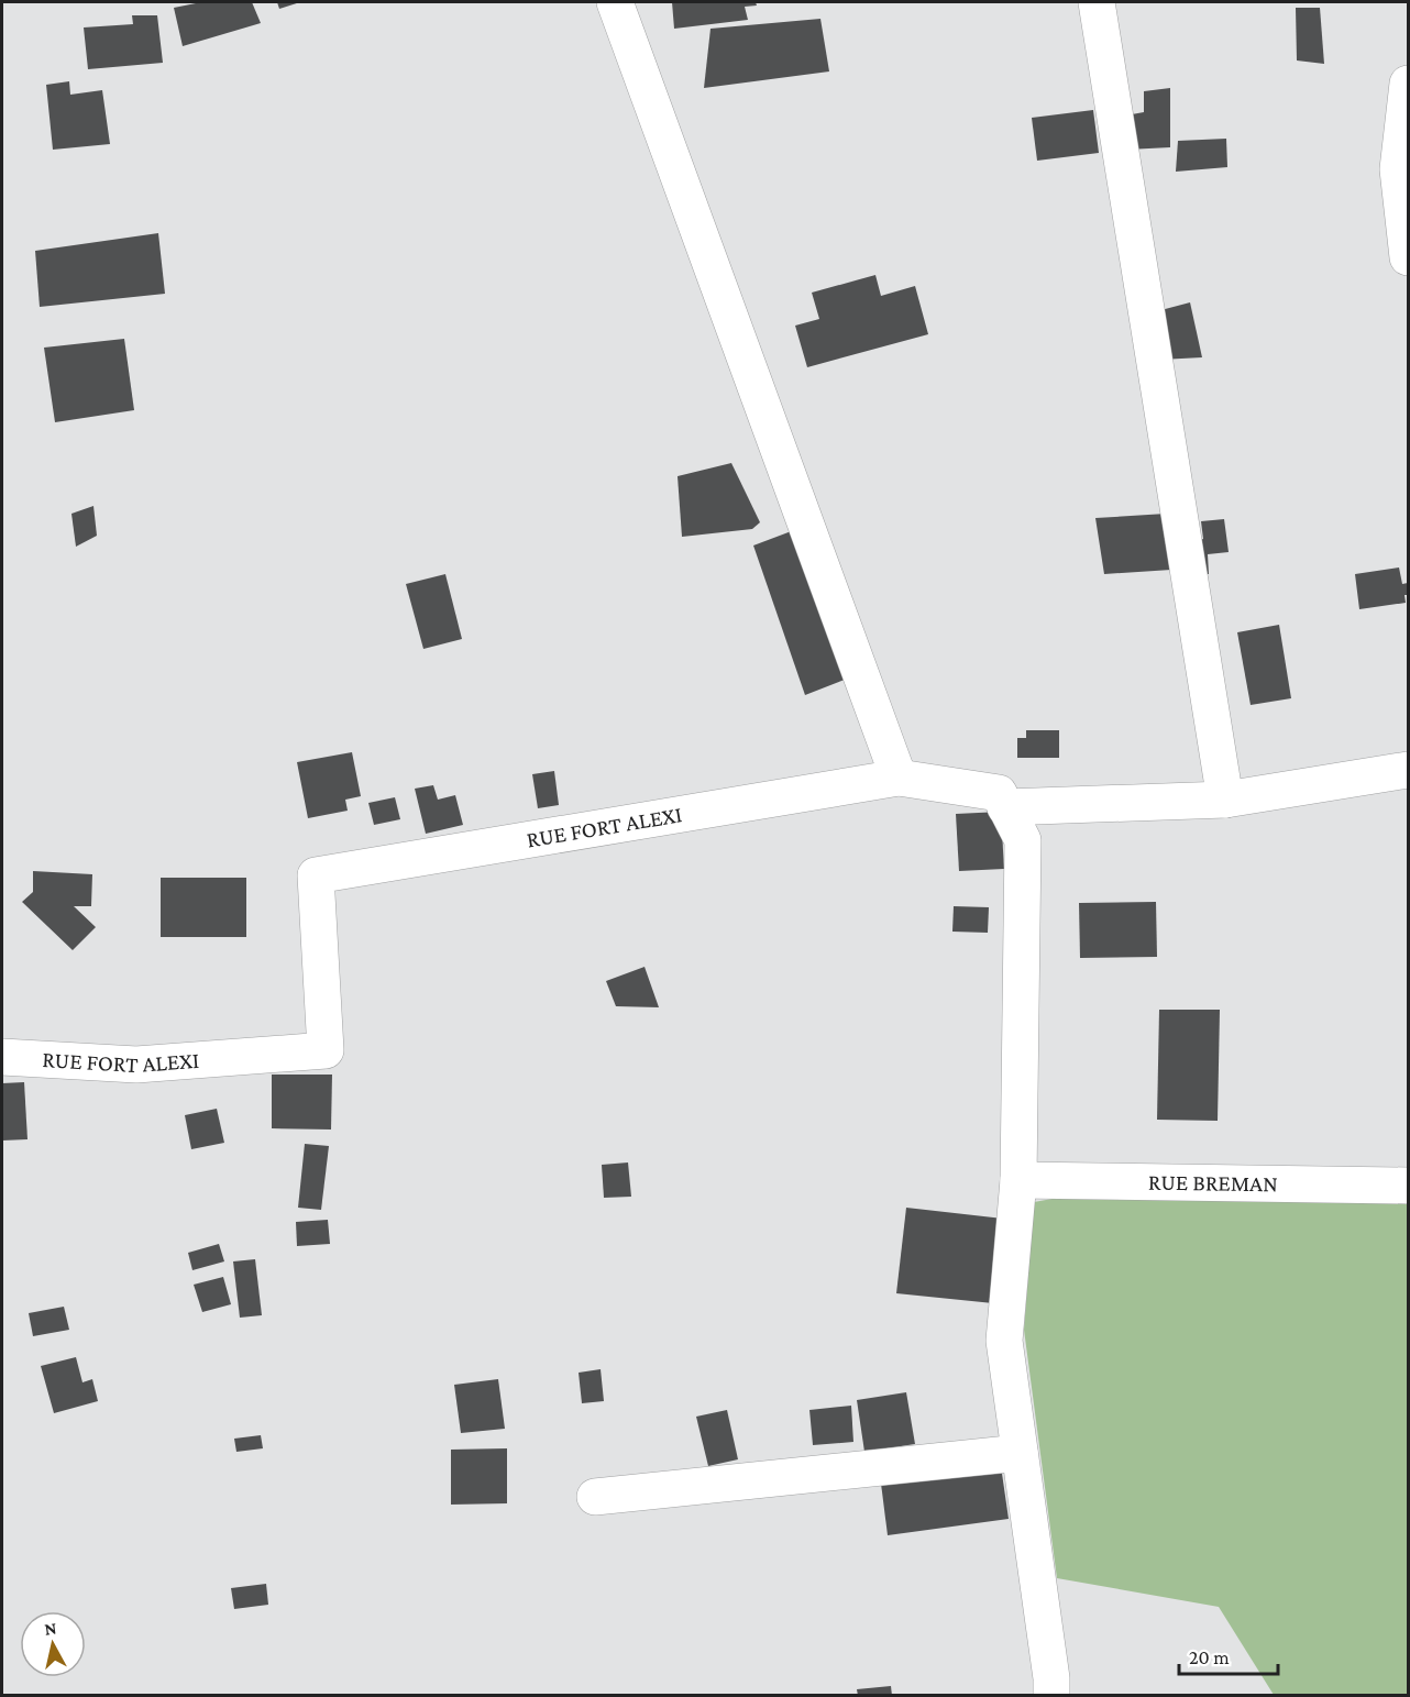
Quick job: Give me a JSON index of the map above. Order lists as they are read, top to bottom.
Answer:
{
  "streets": {
    "street": ["RUE FORT ALEXI", "RUE BREMAN"]
  },
  "crossings": [
    ["RUE FORT ALEXI", "RUE BREMAN"]
  ],
  "scale_bar": "20 m",
  "north": "top"
}
